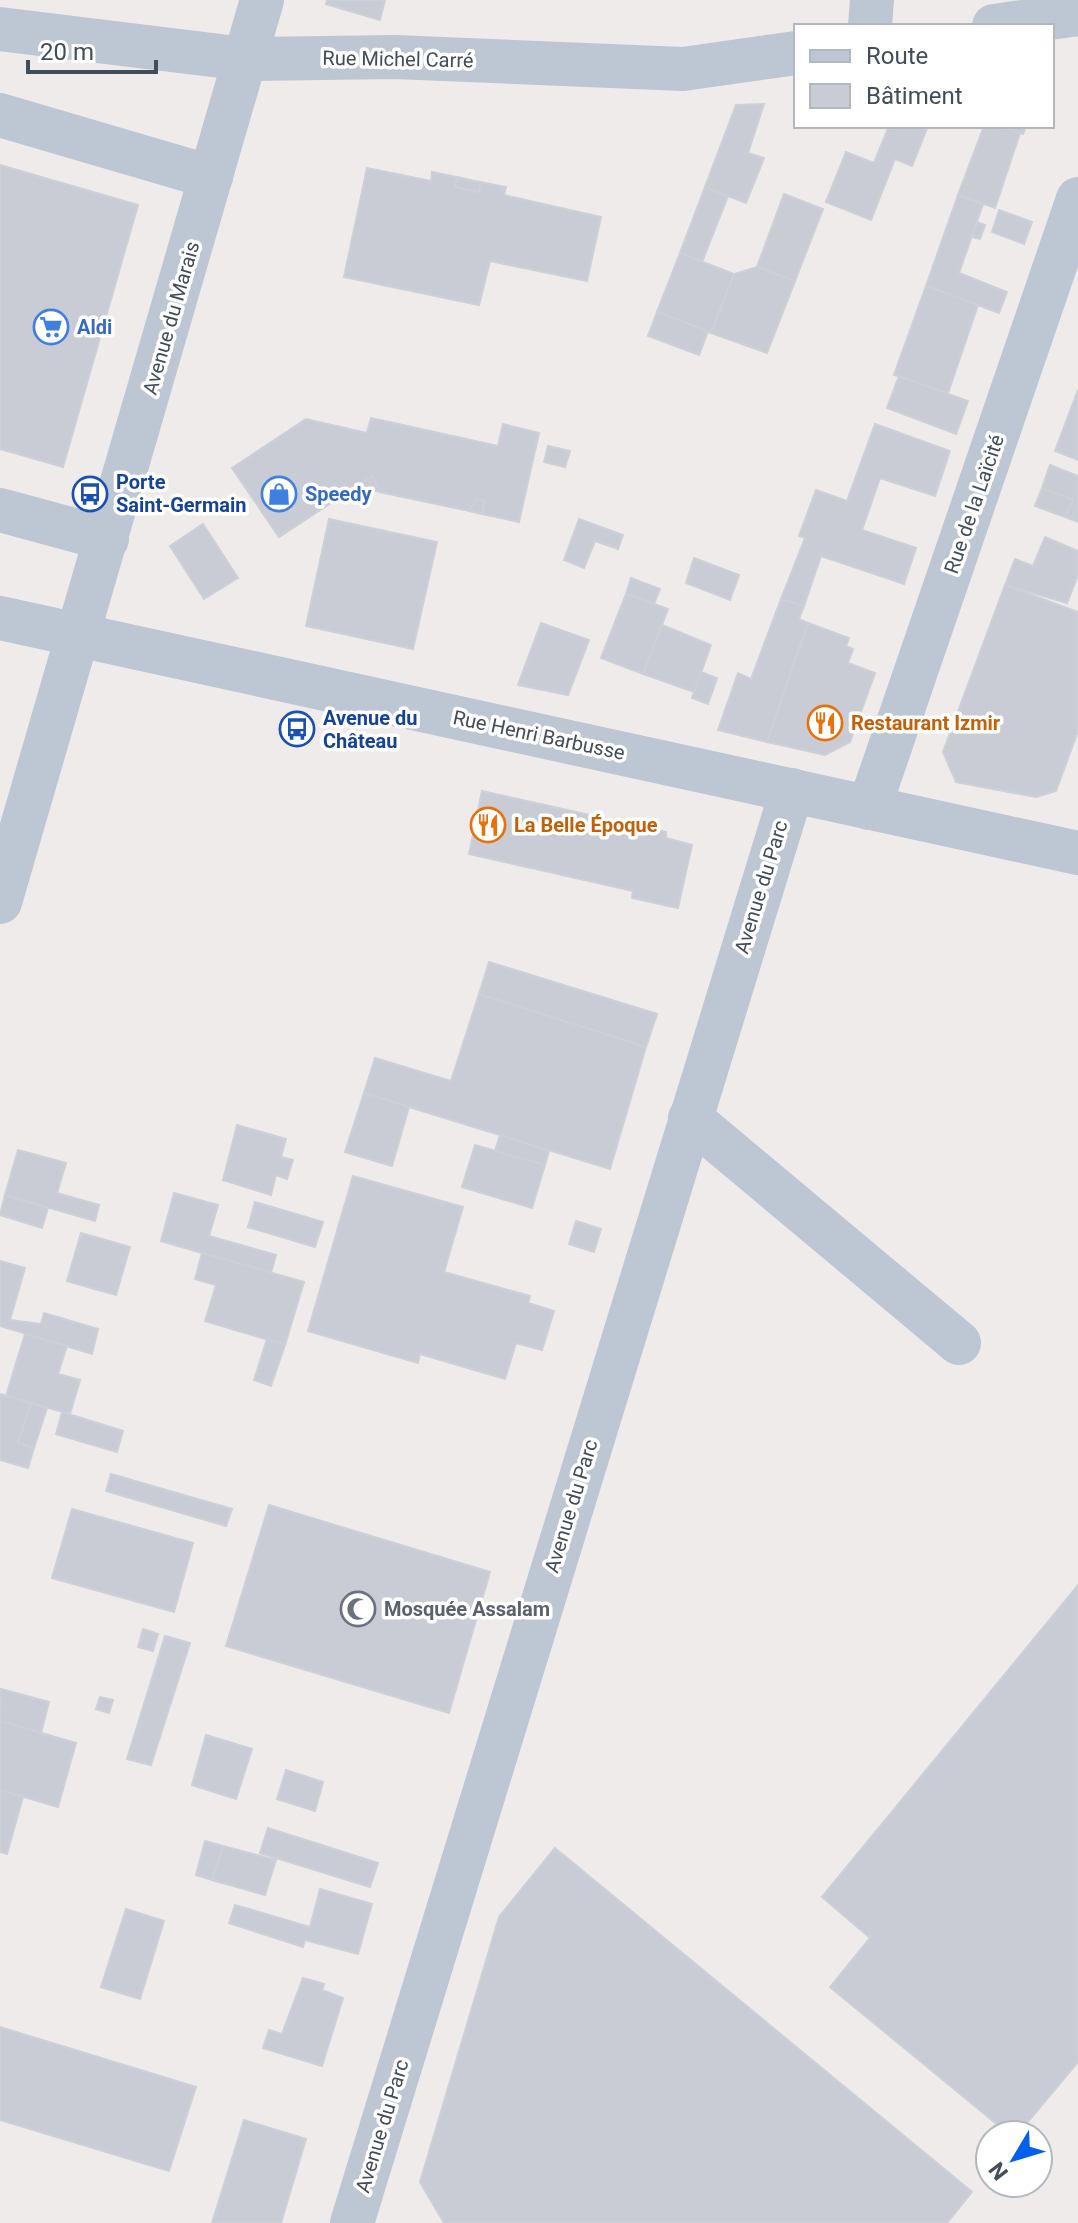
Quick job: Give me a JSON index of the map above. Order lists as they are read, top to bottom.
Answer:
{
  "streets": {
    "street": [
      "Rue Michel Carré",
      "Avenue du Marais",
      "Rue de la Laïcité",
      "Rue Henri Barbusse",
      "Avenue du Parc"
    ]
  },
  "crossings": [
    ["Rue Michel Carré", "Avenue du Marais"],
    ["Avenue du Marais", "Rue Henri Barbusse"],
    ["Rue de la Laïcité", "Rue Henri Barbusse"],
    ["Rue Henri Barbusse", "Avenue du Parc"]
  ],
  "places": {
    "supermarket": ["Aldi"],
    "bus stop": ["Porte Saint-Germain", "Avenue du Château"],
    "shop": ["Speedy"],
    "restaurant": ["Restaurant Izmir", "La Belle Époque"],
    "mosque": ["Mosquée Assalam"]
  },
  "legend": ["Route", "Bâtiment"],
  "scale_bar": "20 m",
  "north": "bottom left"
}
